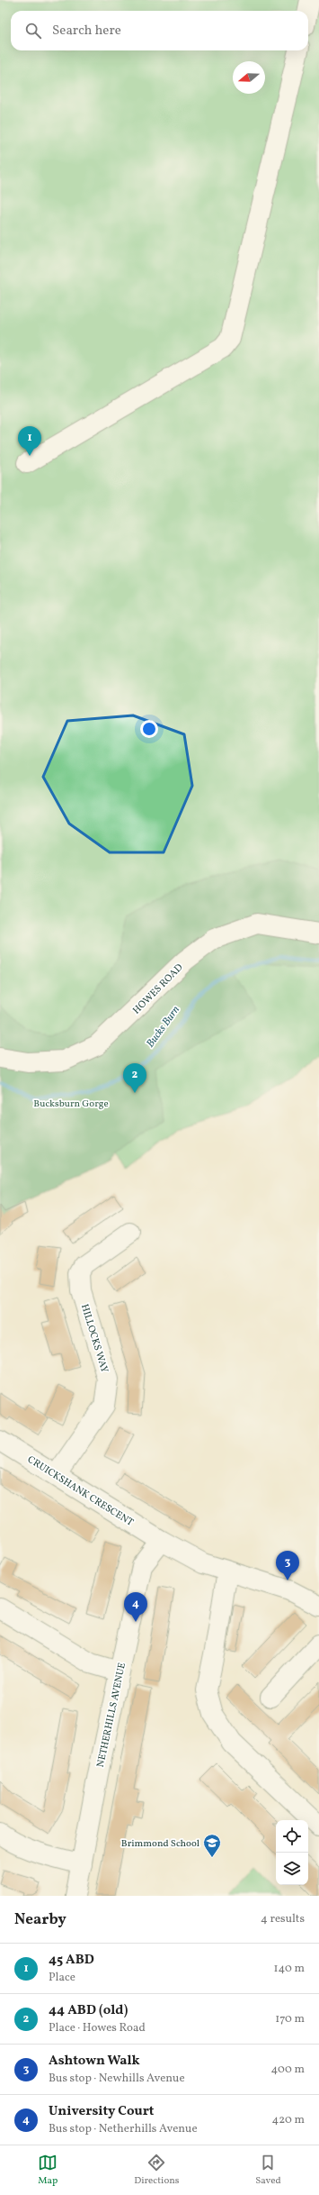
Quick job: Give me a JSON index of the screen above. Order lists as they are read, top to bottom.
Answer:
{
  "streets": {
    "street": [
      "HOWES ROAD",
      "HILLOCKS WAY",
      "CRUICKSHANK CRESCENT",
      "NETHERHILLS AVENUE"
    ]
  },
  "crossings": [
    ["HILLOCKS WAY", "CRUICKSHANK CRESCENT"],
    ["CRUICKSHANK CRESCENT", "NETHERHILLS AVENUE"]
  ],
  "water": ["Bucks Burn"],
  "parks": ["Bucksburn Gorge"],
  "places": {
    "school or university": ["Brimmond School"]
  },
  "north": "left",
  "page": {
    "search": "Search here",
    "pins": [
      "1",
      "2",
      "3",
      "4"
    ],
    "heading": ["Nearby", "4 results"],
    "list": [
      {
        "mark": "1",
        "name": "45 ABD",
        "note": "Place",
        "value": "140 m"
      },
      {
        "mark": "2",
        "name": "44 ABD (old)",
        "note": "Place · Howes Road",
        "value": "170 m"
      },
      {
        "mark": "3",
        "name": "Ashtown Walk",
        "note": "Bus stop · Newhills Avenue",
        "value": "400 m"
      },
      {
        "mark": "4",
        "name": "University Court",
        "note": "Bus stop · Netherhills Avenue",
        "value": "420 m"
      }
    ],
    "nav": ["Map", "Directions", "Saved"]
  }
}
